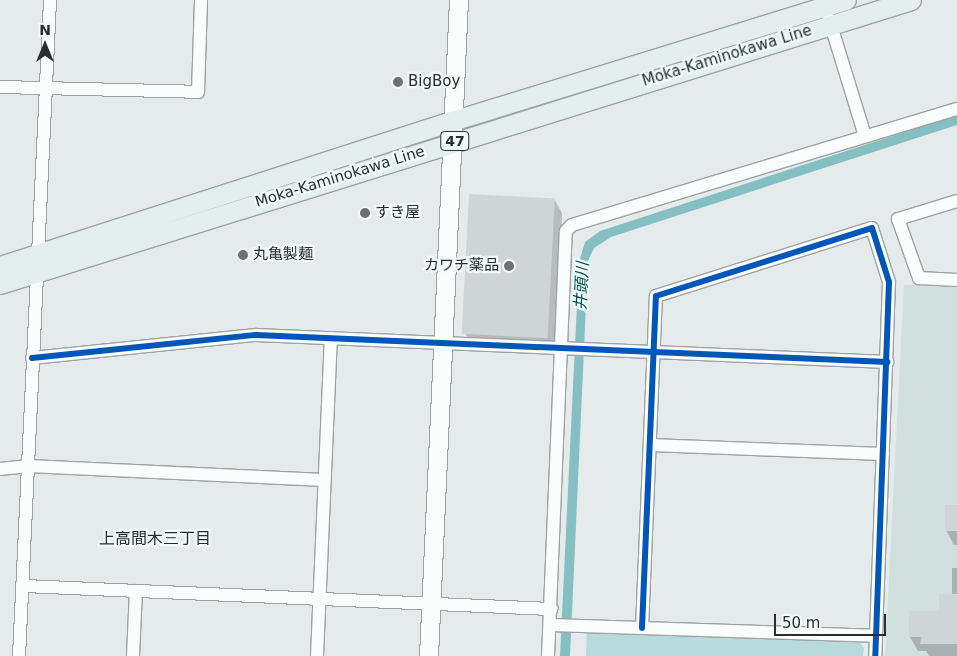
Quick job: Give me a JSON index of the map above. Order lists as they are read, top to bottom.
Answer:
{
  "streets": {
    "main road": ["Moka-Kaminokawa Line", "47"]
  },
  "districts": ["上高間木三丁目"],
  "water": ["井頭川"],
  "places": [
    "BigBoy",
    "すき屋",
    "丸亀製麺",
    "カワチ薬品"
  ],
  "scale_bar": "50 m",
  "north": "top"
}
